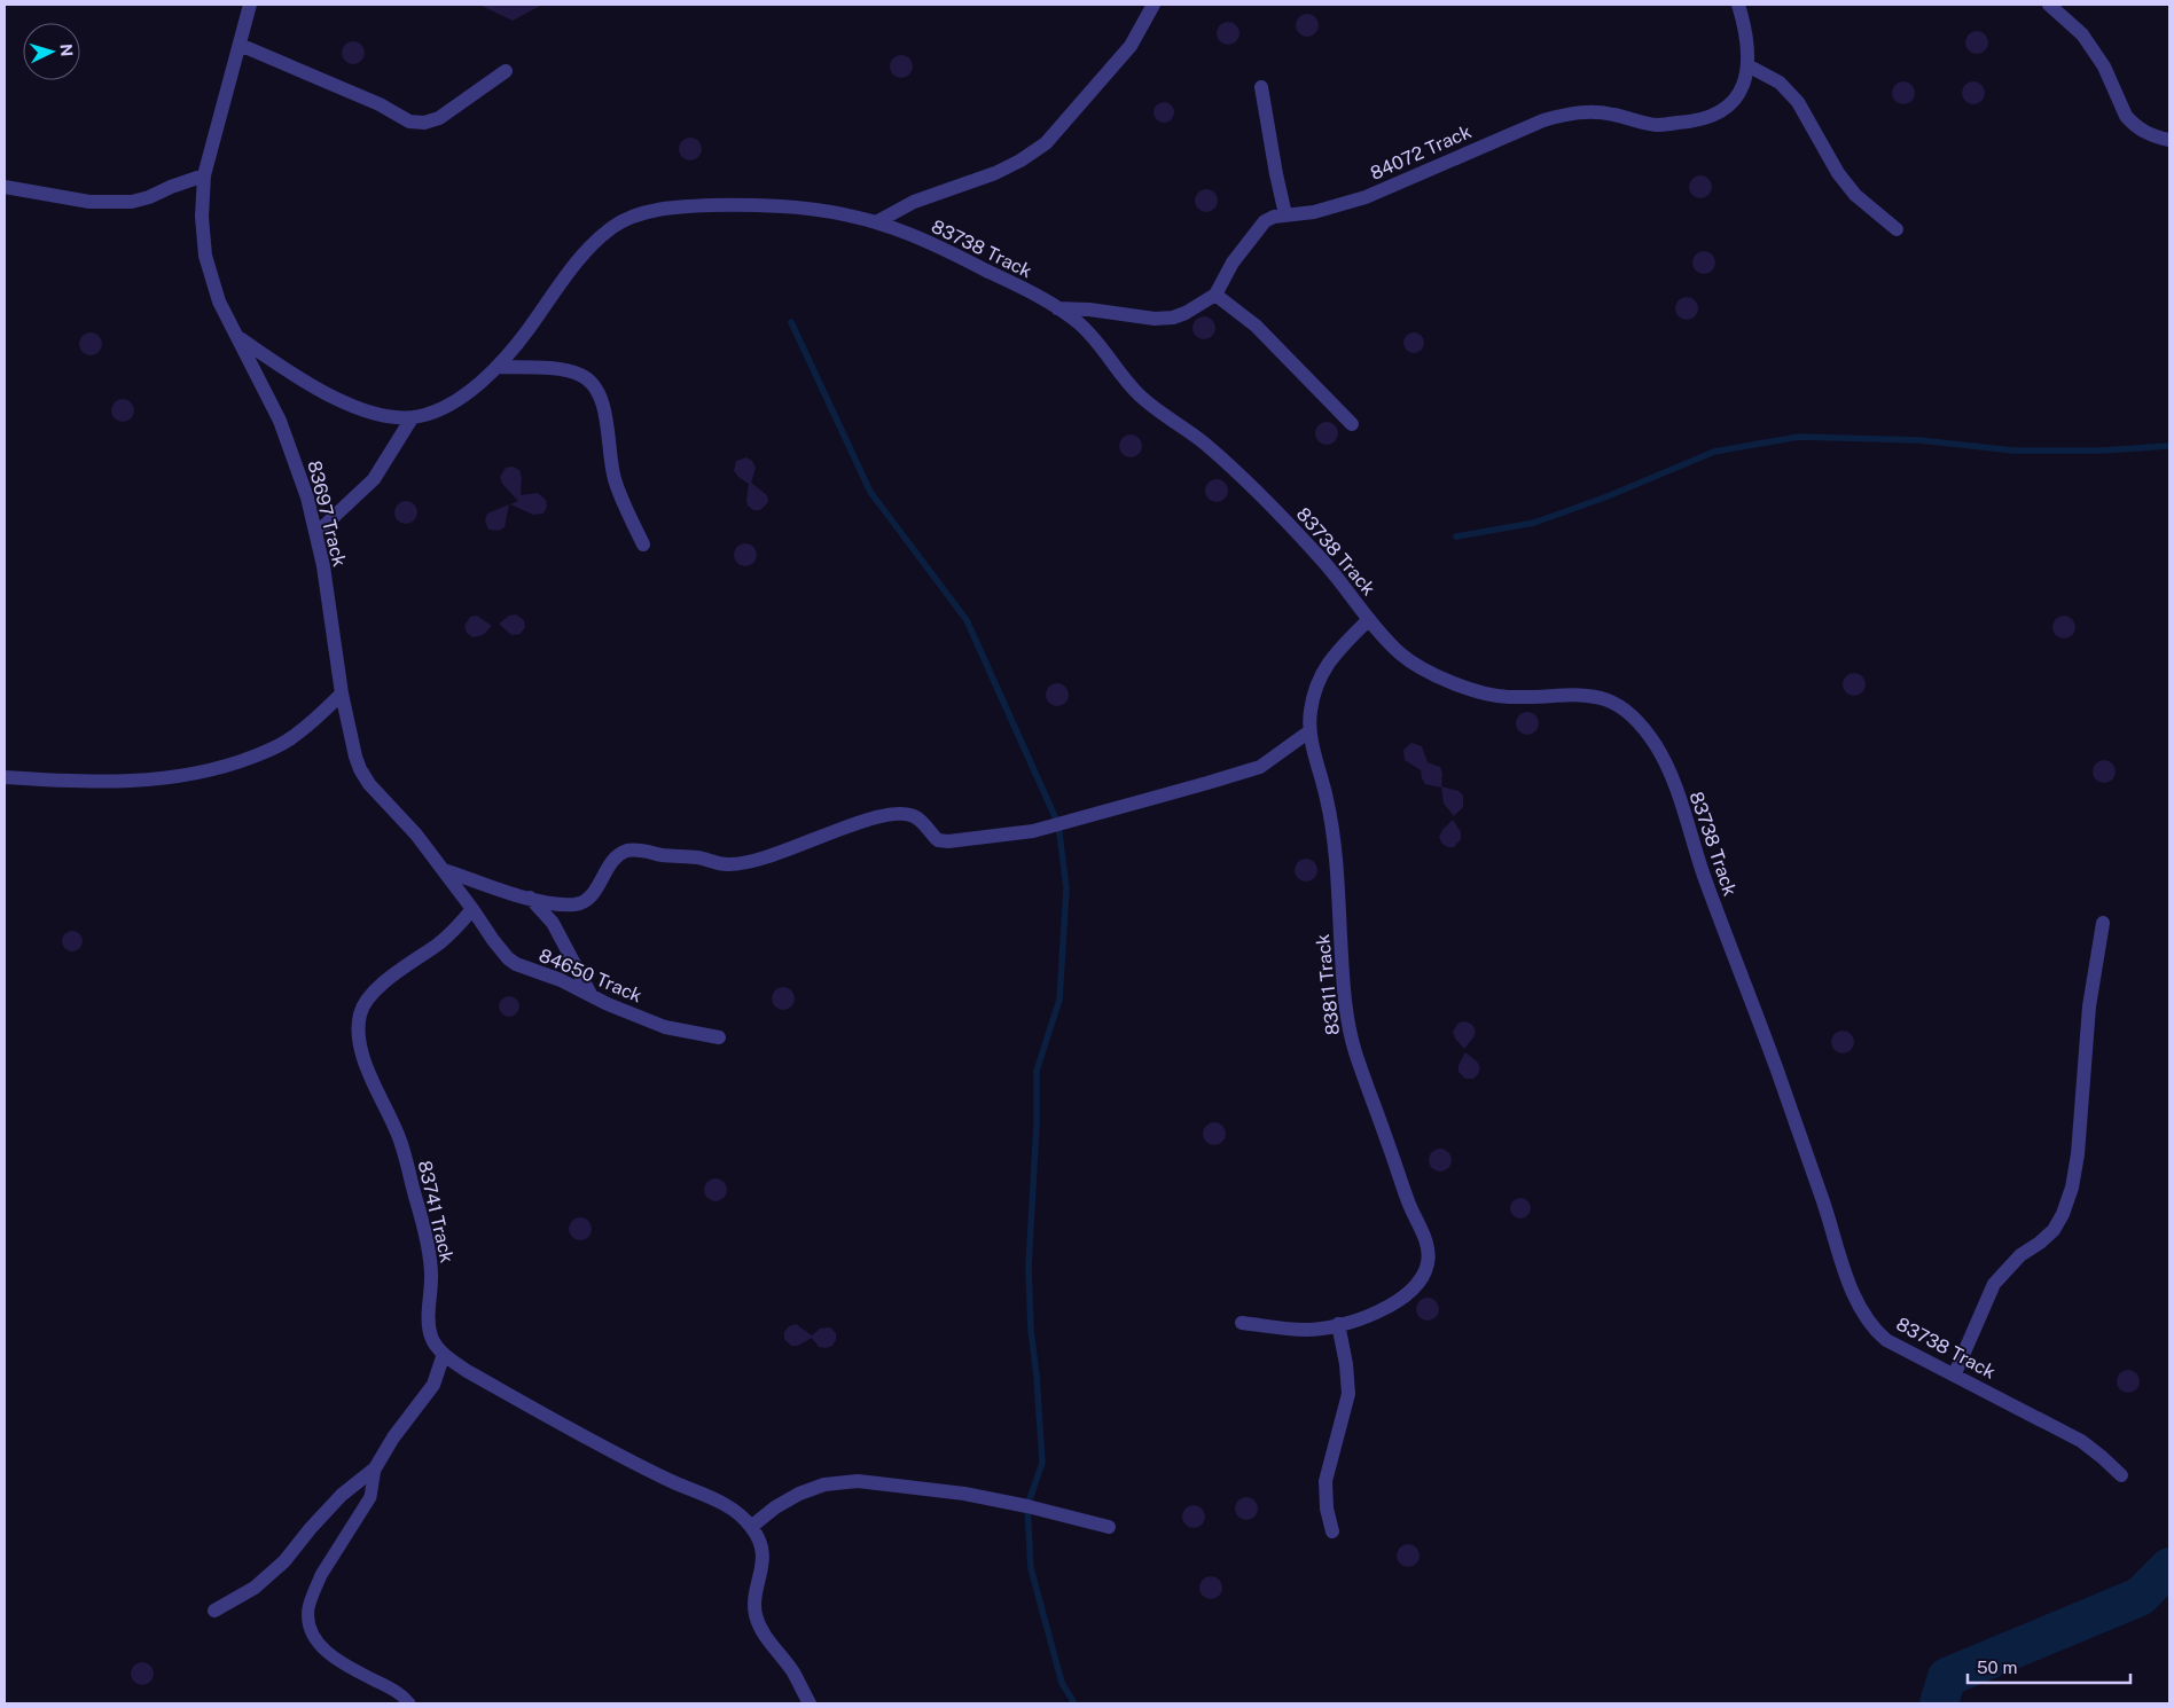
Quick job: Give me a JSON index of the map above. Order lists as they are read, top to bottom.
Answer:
{
  "streets": {
    "street": [
      "84072 Track",
      "83738 Track",
      "83697 Track",
      "84650 Track",
      "83811 Track",
      "83741 Track"
    ]
  },
  "crossings": [
    ["84072 Track", "83738 Track"],
    ["83738 Track", "83697 Track"],
    ["83738 Track", "83811 Track"],
    ["84650 Track", "83741 Track"]
  ],
  "scale_bar": "50 m",
  "north": "right"
}
